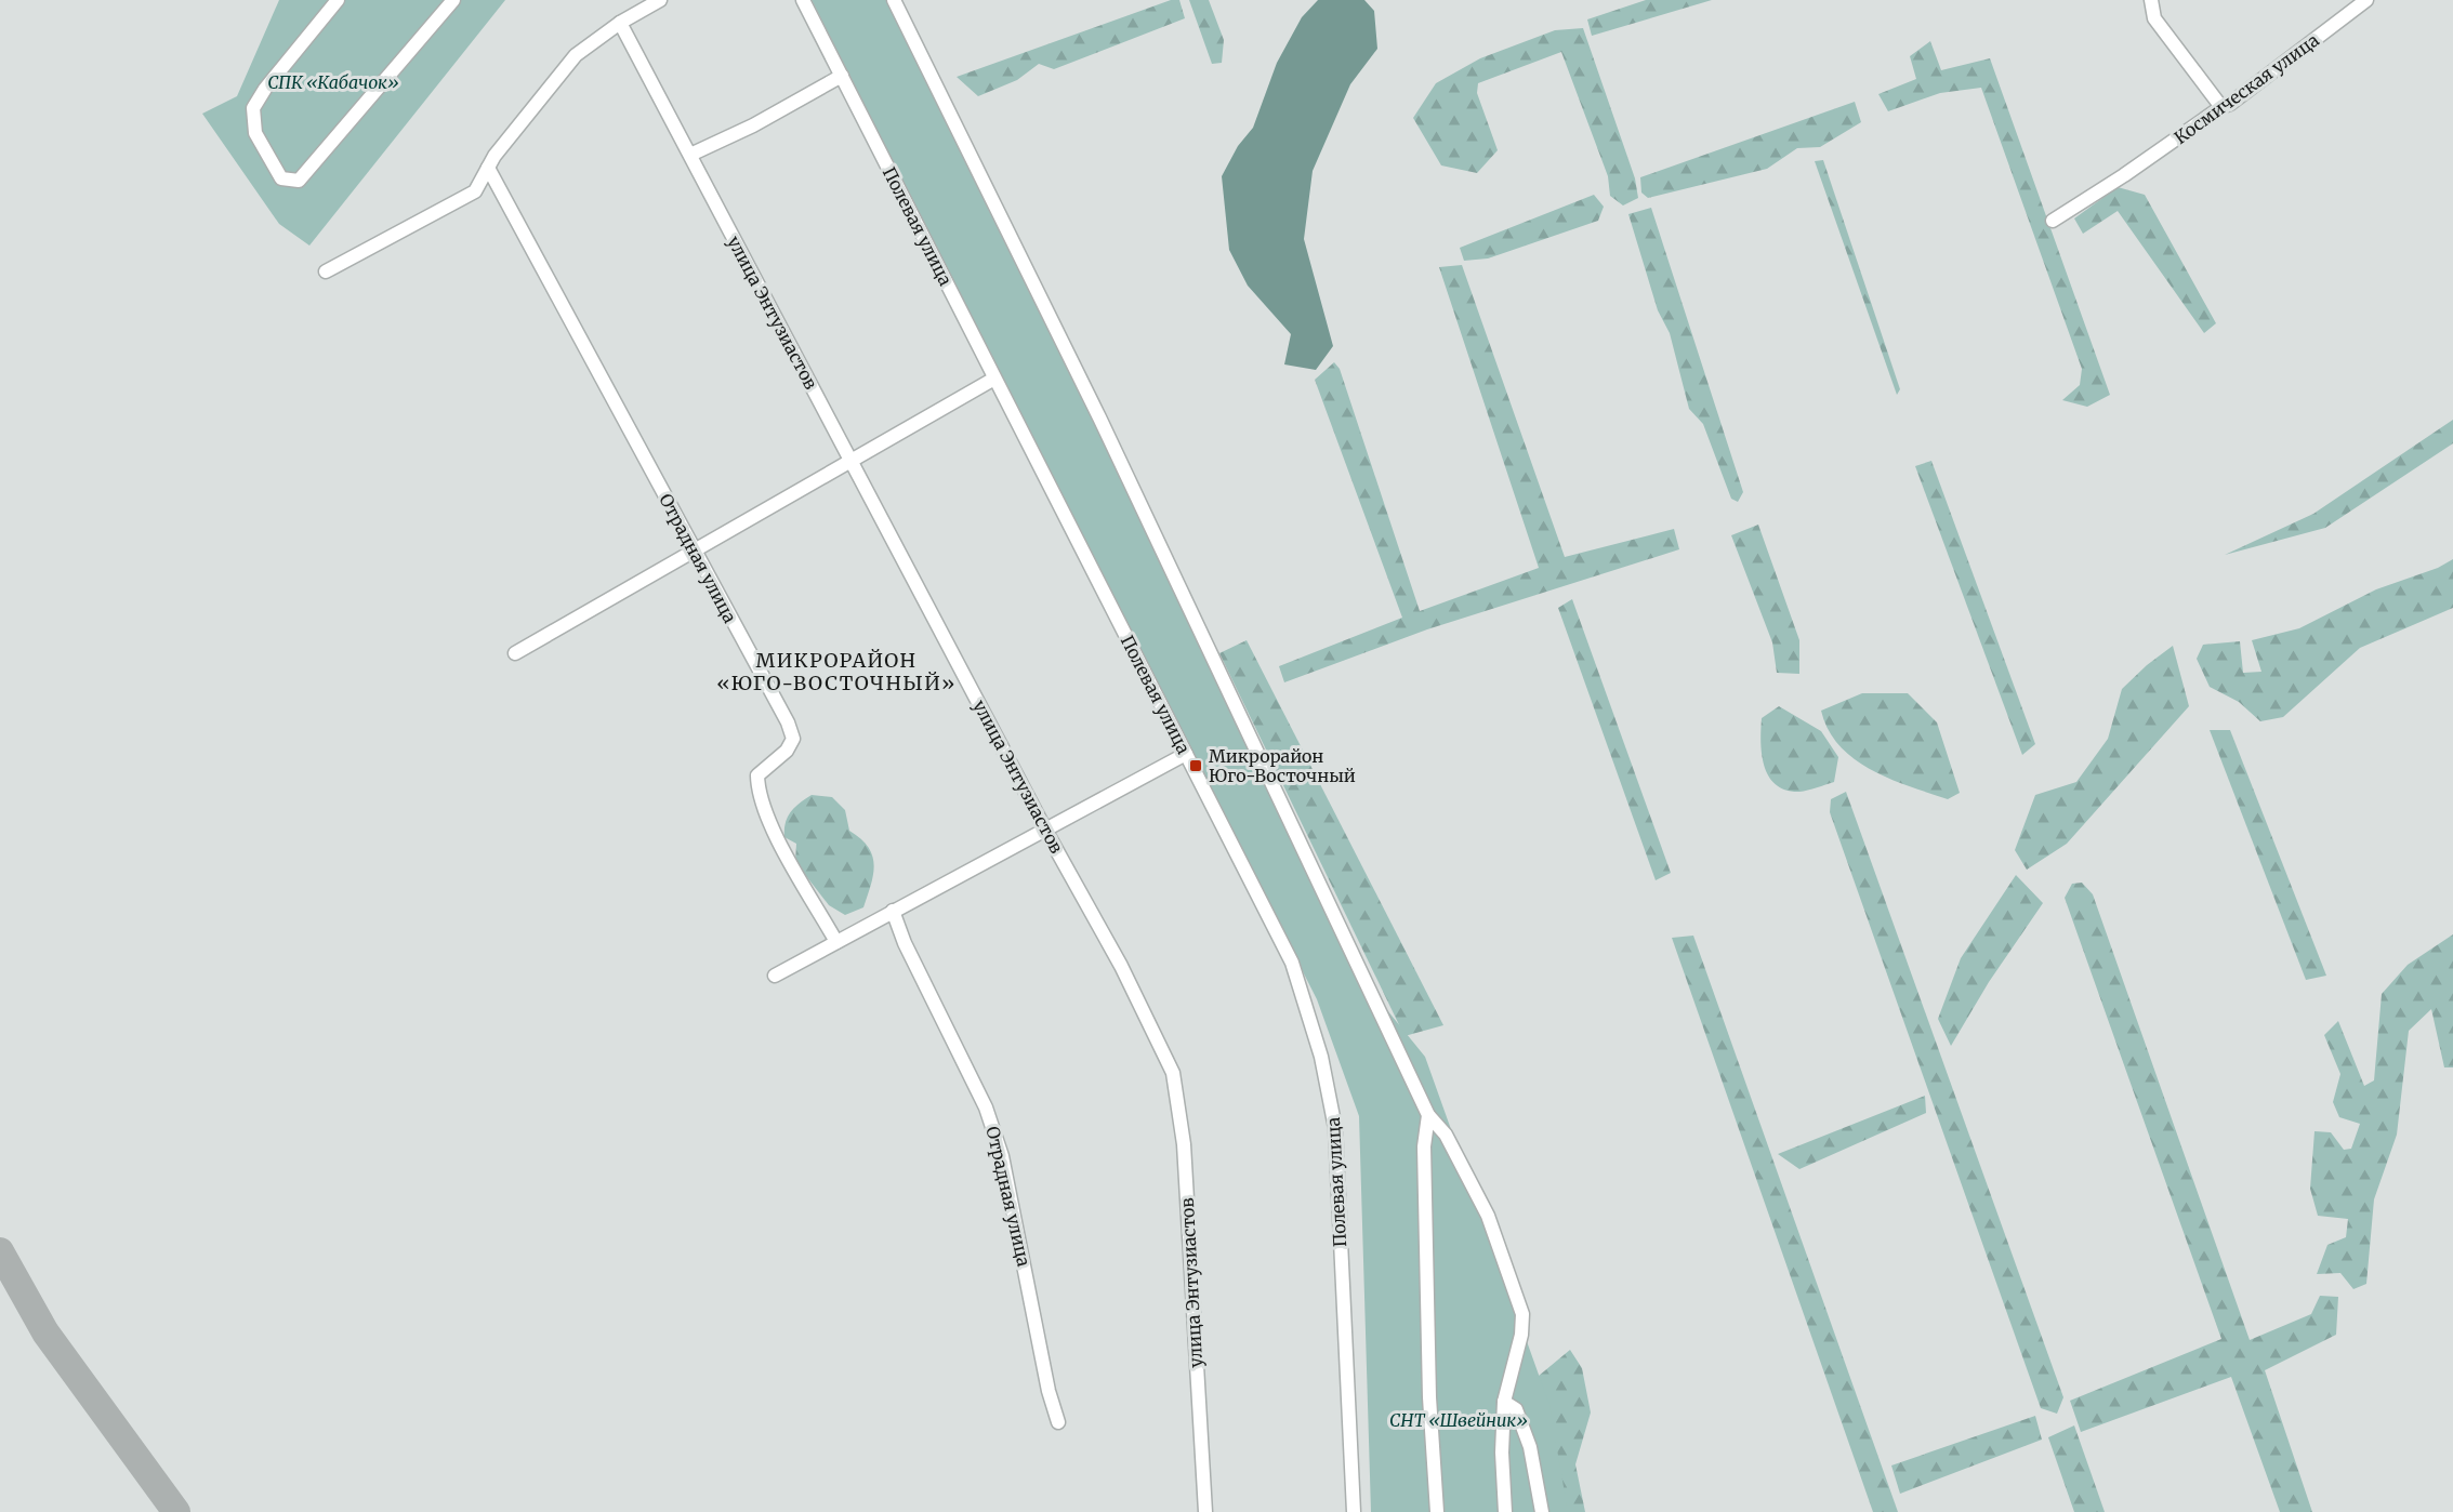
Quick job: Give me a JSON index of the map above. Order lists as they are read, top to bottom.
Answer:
{
  "streets": {
    "street": [
      "Космическая улица",
      "Полевая улица",
      "улица Энтузиастов",
      "Отрадная улица"
    ]
  },
  "districts": ["МИКРОРАЙОН «ЮГО-ВОСТОЧНЫЙ»"],
  "parks": ["СПК «Кабачок»", "СНТ «Швейник»"],
  "places": {
    "transit": ["Микрорайон Юго-Восточный"]
  }
}
